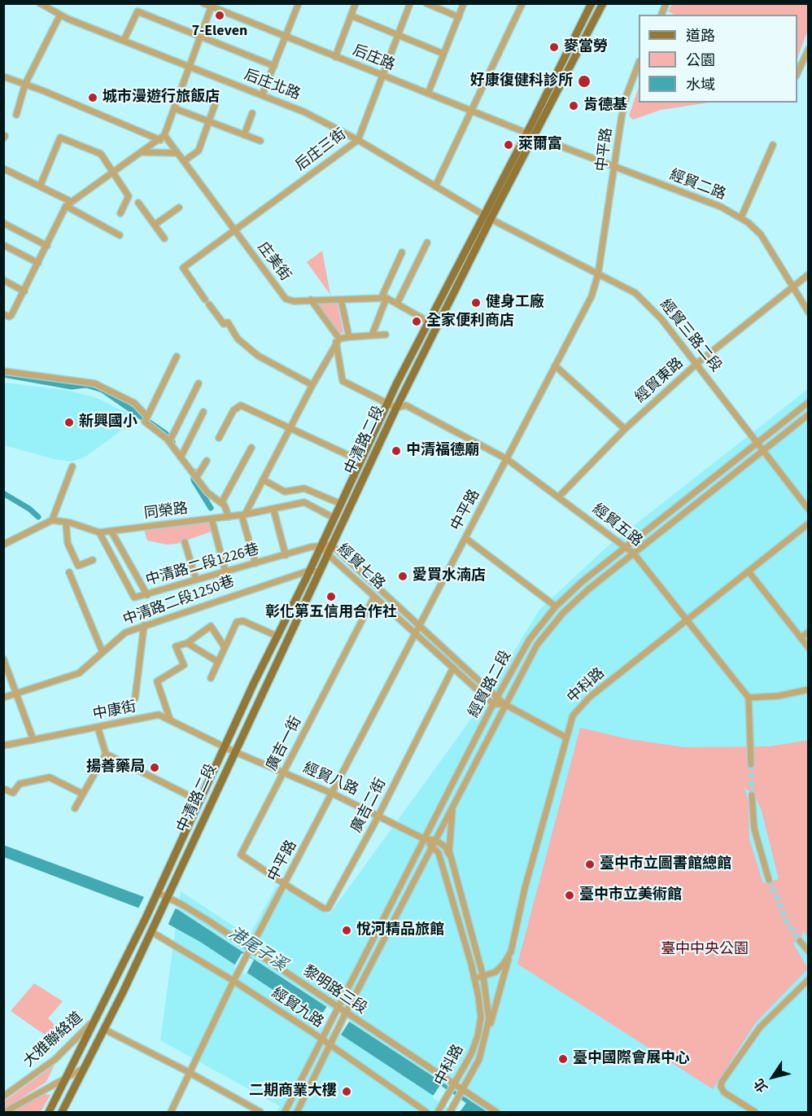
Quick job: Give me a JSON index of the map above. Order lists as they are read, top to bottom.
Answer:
{
  "streets": {
    "main road": ["中清路二段"],
    "street": [
      "后庄路",
      "后庄北路",
      "中平路",
      "后庄三街",
      "經貿二路",
      "庄美街",
      "經貿三路二段",
      "經貿東路",
      "同榮路",
      "經貿五路",
      "中清路二段1226巷",
      "經貿七路",
      "中清路二段1250巷",
      "經貿路二段",
      "中科路",
      "中康街",
      "廣吉一街",
      "經貿八路",
      "廣吉二街",
      "黎明路三段",
      "經貿九路",
      "大雅聯絡道"
    ]
  },
  "crossings": [
    ["后庄路", "后庄三街"],
    ["后庄路", "經貿二路"],
    ["后庄路", "中清路二段"],
    ["后庄北路", "后庄三街"],
    ["后庄北路", "經貿三路二段"],
    ["后庄北路", "中清路二段"],
    ["中平路", "經貿二路"],
    ["中平路", "經貿三路二段"],
    ["中平路", "經貿五路"],
    ["中平路", "經貿七路"],
    ["中平路", "廣吉一街"],
    ["中平路", "經貿八路"],
    ["中平路", "廣吉二街"],
    ["中平路", "黎明路三段"],
    ["中平路", "經貿九路"],
    ["后庄三街", "庄美街"],
    ["經貿二路", "經貿東路"],
    ["經貿二路", "中清路二段"],
    ["經貿三路二段", "經貿東路"],
    ["經貿三路二段", "中清路二段"],
    ["經貿三路二段", "經貿路二段"],
    ["經貿東路", "經貿五路"],
    ["中清路二段", "同榮路"],
    ["中清路二段", "經貿五路"],
    ["中清路二段", "中清路二段1226巷"],
    ["中清路二段", "經貿七路"],
    ["中清路二段", "中清路二段1250巷"],
    ["中清路二段", "中康街"],
    ["中清路二段", "經貿八路"],
    ["中清路二段", "黎明路三段"],
    ["中清路二段", "經貿九路"],
    ["中清路二段", "大雅聯絡道"],
    ["同榮路", "中清路二段1226巷"],
    ["經貿五路", "經貿路二段"],
    ["經貿五路", "中科路"],
    ["中清路二段1226巷", "經貿七路"],
    ["經貿七路", "經貿路二段"],
    ["經貿七路", "中科路"],
    ["經貿七路", "廣吉一街"],
    ["經貿七路", "廣吉二街"],
    ["經貿路二段", "經貿八路"],
    ["經貿路二段", "黎明路三段"],
    ["經貿路二段", "經貿九路"],
    ["中科路", "經貿八路"],
    ["中科路", "黎明路三段"],
    ["中康街", "經貿八路"],
    ["廣吉一街", "經貿八路"],
    ["廣吉一街", "廣吉二街"],
    ["經貿八路", "廣吉二街"]
  ],
  "water": ["港尾子溪"],
  "parks": ["臺中中央公園"],
  "places": [
    "7-Eleven",
    "麥當勞",
    "好康復健科診所",
    "城市漫遊行旅飯店",
    "肯德基",
    "萊爾富",
    "健身工廠",
    "全家便利商店",
    "新興國小",
    "中清福德廟",
    "愛買水湳店",
    "彰化第五信用合作社",
    "揚善藥局",
    "臺中市立圖書館總館",
    "臺中市立美術館",
    "悅河精品旅館",
    "臺中國際會展中心",
    "二期商業大樓"
  ],
  "legend": ["道路", "公園", "水域"],
  "north": "bottom left"
}
